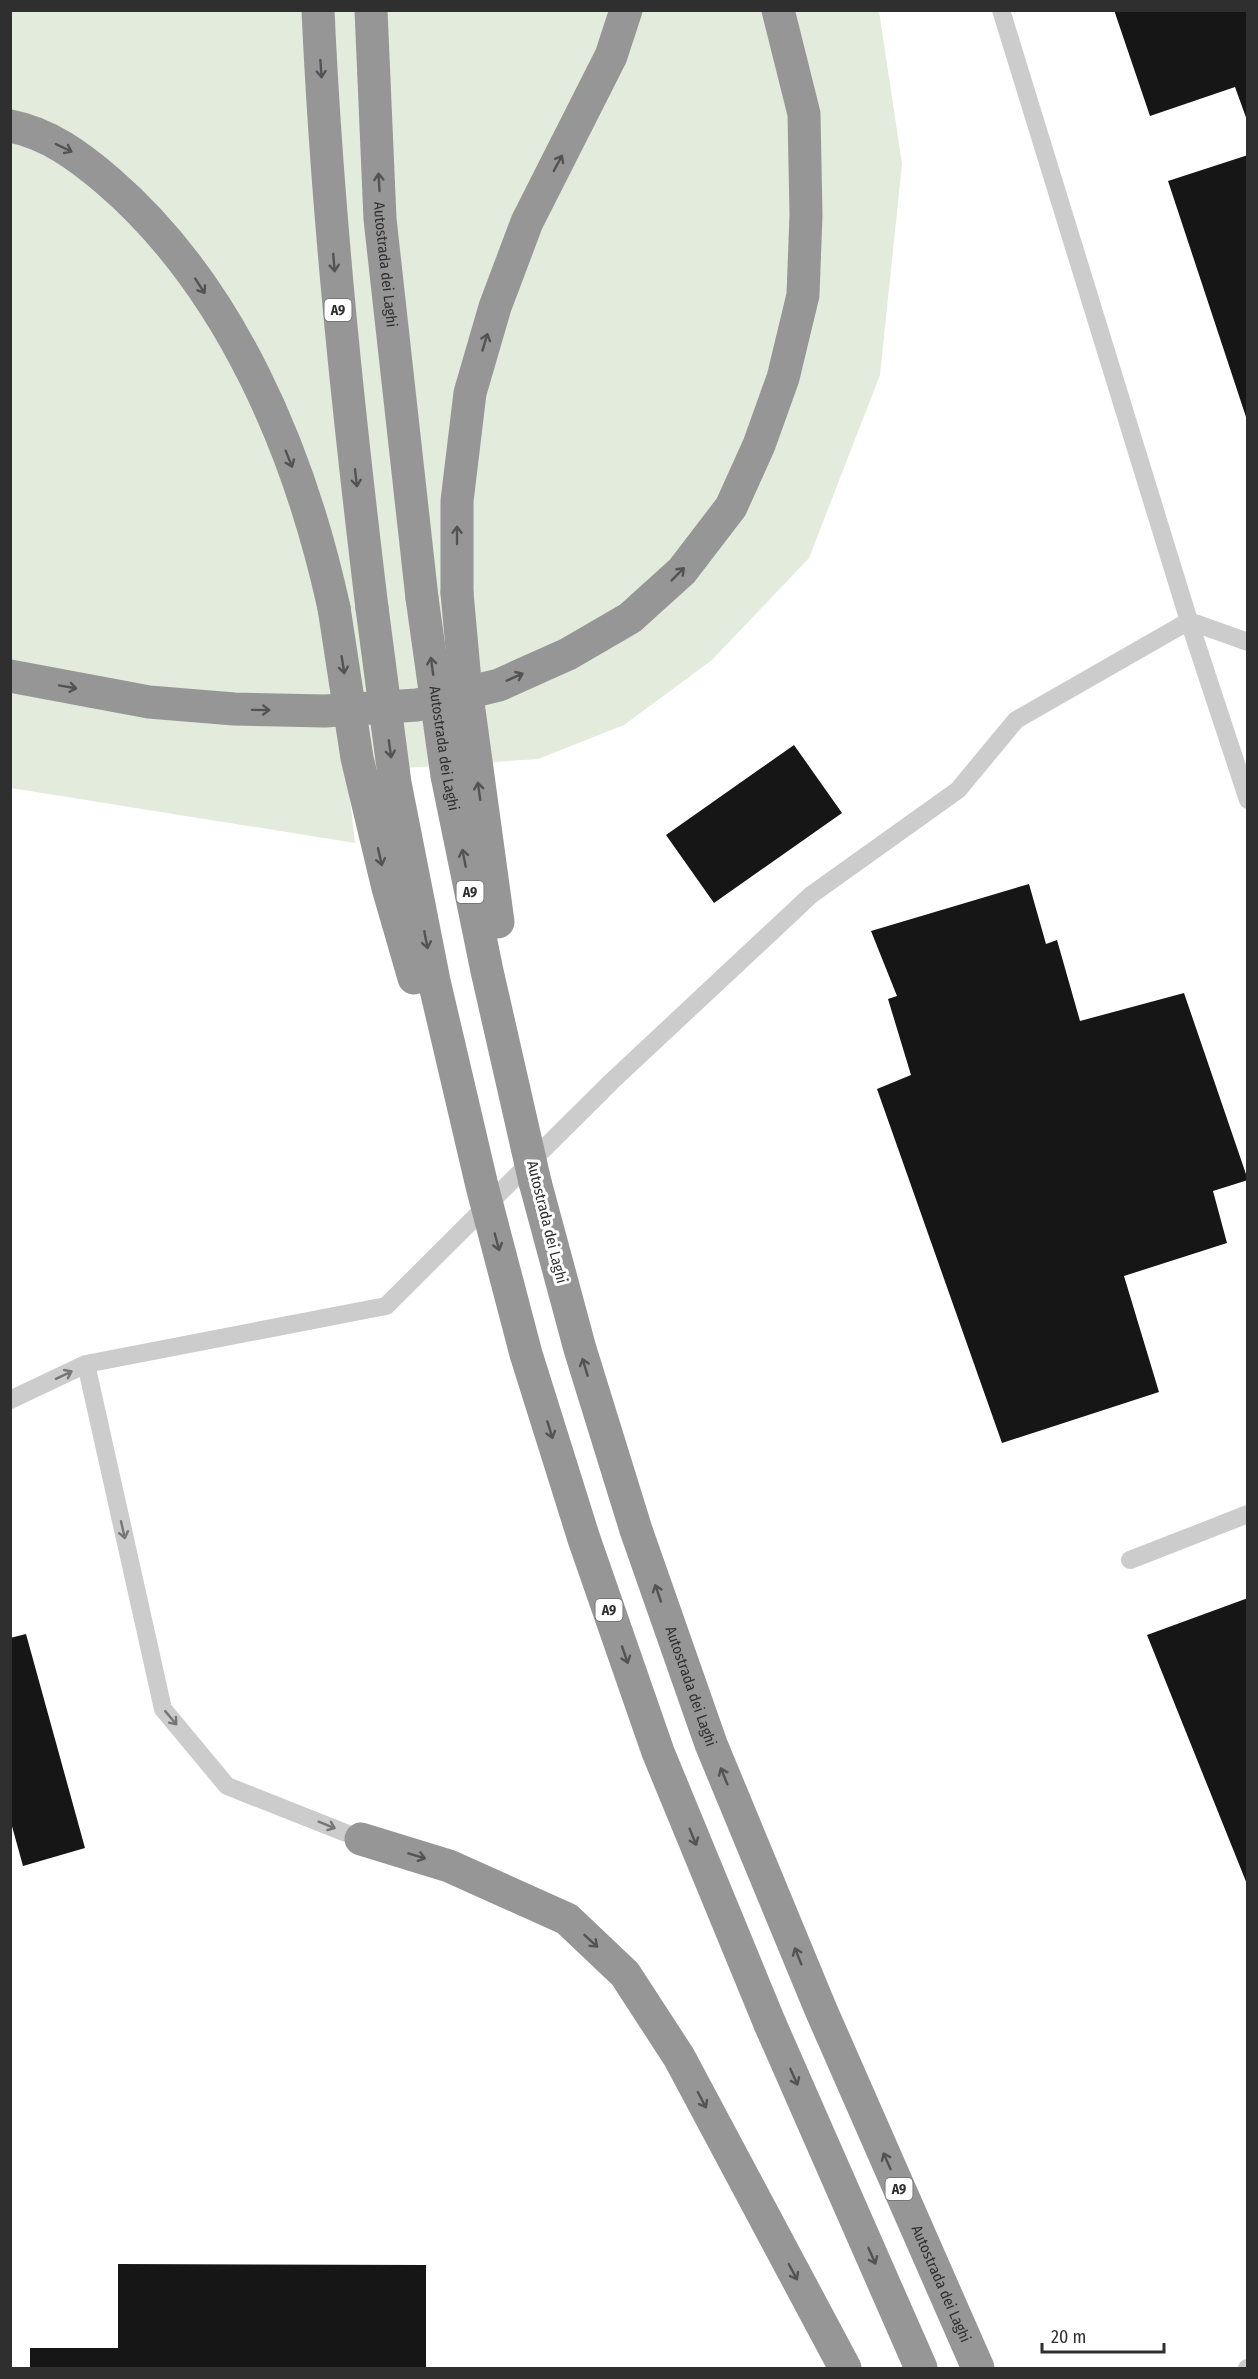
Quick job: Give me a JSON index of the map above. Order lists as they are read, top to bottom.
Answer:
{
  "streets": {
    "highway": ["Autostrada dei Laghi", "A9"]
  },
  "scale_bar": "20 m"
}
